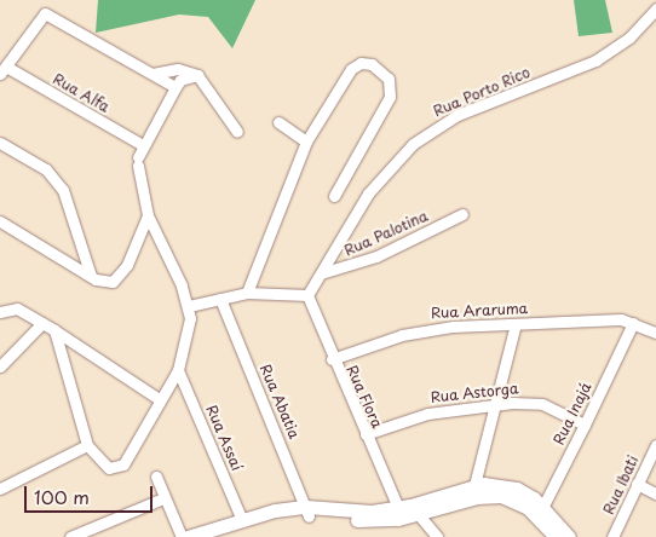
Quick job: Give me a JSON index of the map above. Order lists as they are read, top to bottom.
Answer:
{
  "streets": {
    "street": [
      "Rua Porto Rico",
      "Rua Alfa",
      "Rua Palotina",
      "Rua Araruma",
      "Rua Astorga",
      "Rua Flora",
      "Rua Abatia",
      "Rua Inajá",
      "Rua Assaí",
      "Rua Ibati"
    ]
  },
  "crossings": [
    ["Rua Porto Rico", "Rua Palotina"],
    ["Rua Porto Rico", "Rua Flora"],
    ["Rua Araruma", "Rua Flora"],
    ["Rua Araruma", "Rua Inajá"],
    ["Rua Astorga", "Rua Flora"],
    ["Rua Astorga", "Rua Inajá"]
  ],
  "scale_bar": "100 m"
}
